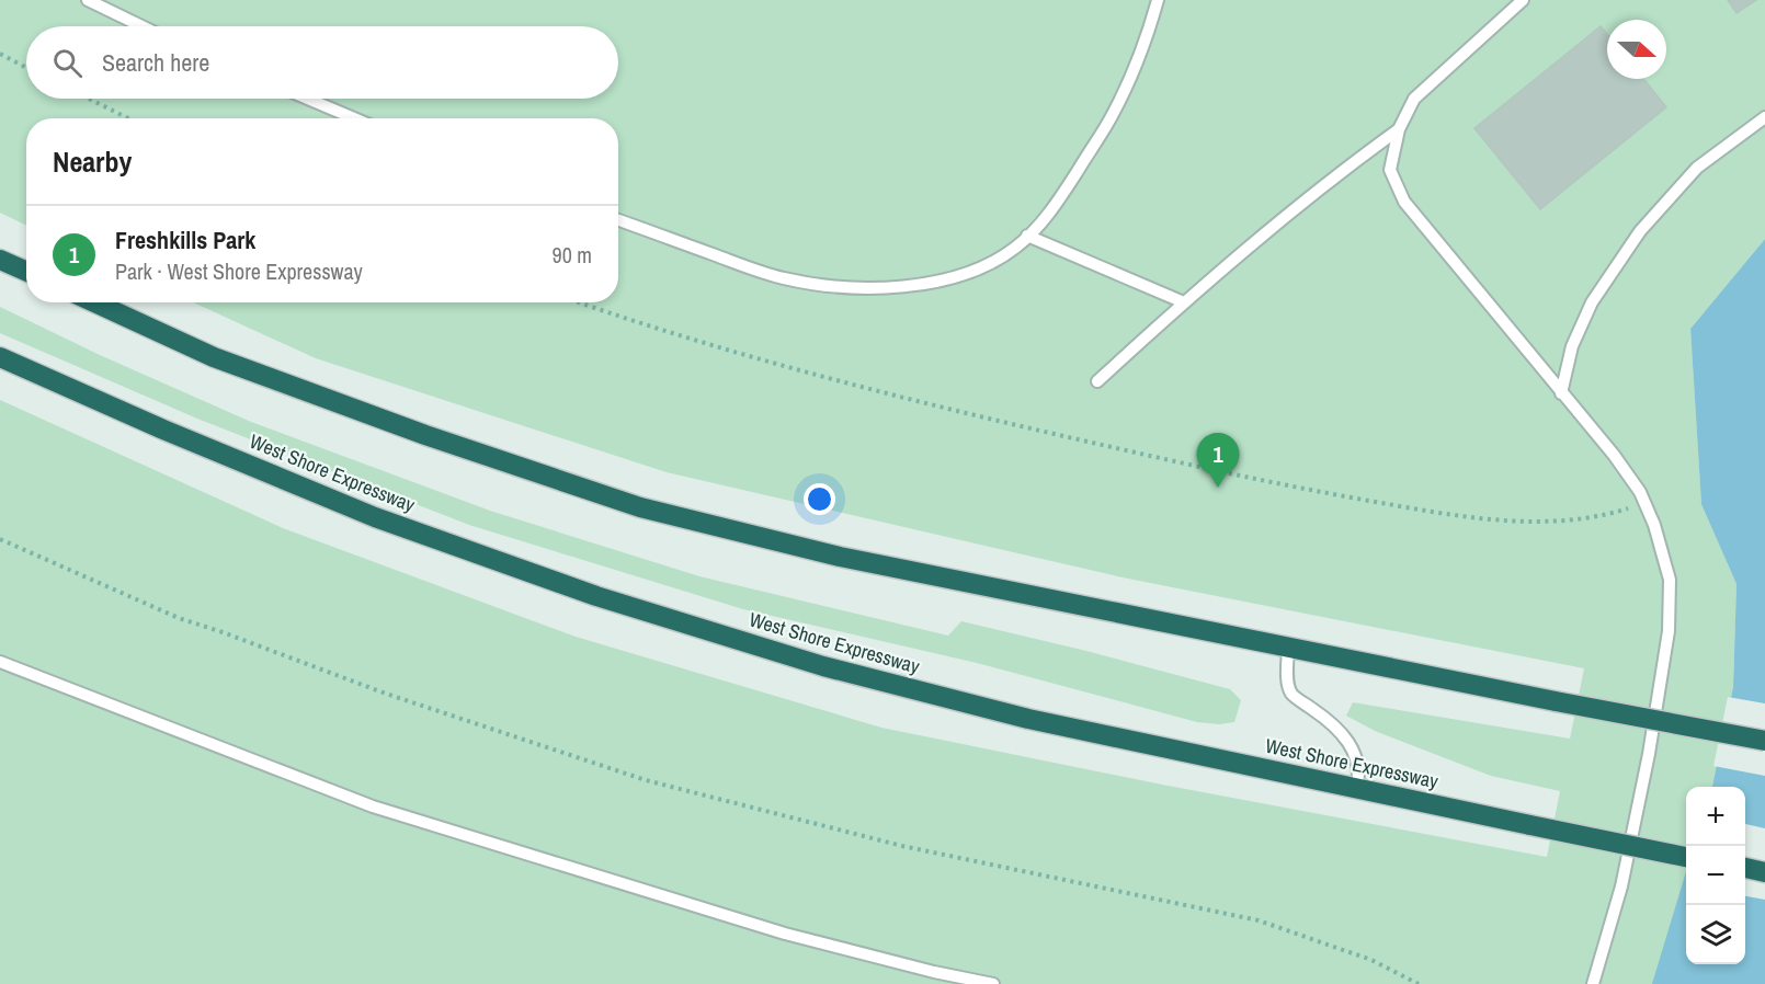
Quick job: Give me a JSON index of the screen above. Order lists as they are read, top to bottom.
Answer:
{
  "streets": {
    "highway": ["West Shore Expressway"]
  },
  "north": "right",
  "page": {
    "search": "Search here",
    "heading": "Nearby",
    "list": [
      {
        "mark": "1",
        "name": "Freshkills Park",
        "note": "Park · West Shore Expressway",
        "value": "90 m"
      }
    ],
    "pins": "1",
    "map_buttons": ["+", "−"]
  }
}
